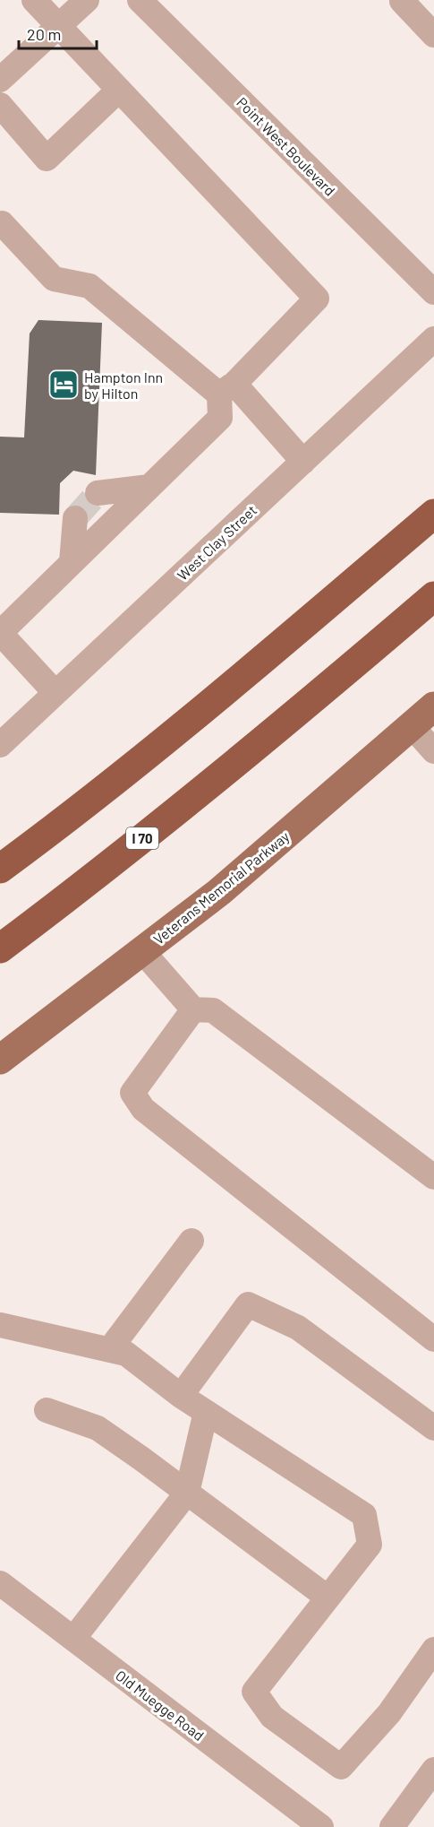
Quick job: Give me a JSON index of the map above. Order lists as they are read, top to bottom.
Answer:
{
  "streets": {
    "highway": ["I 70"],
    "main road": ["Veterans Memorial Parkway"],
    "street": ["Point West Boulevard", "West Clay Street", "Old Muegge Road"]
  },
  "places": {
    "hotel": ["Hampton Inn by Hilton"]
  },
  "scale_bar": "20 m"
}
